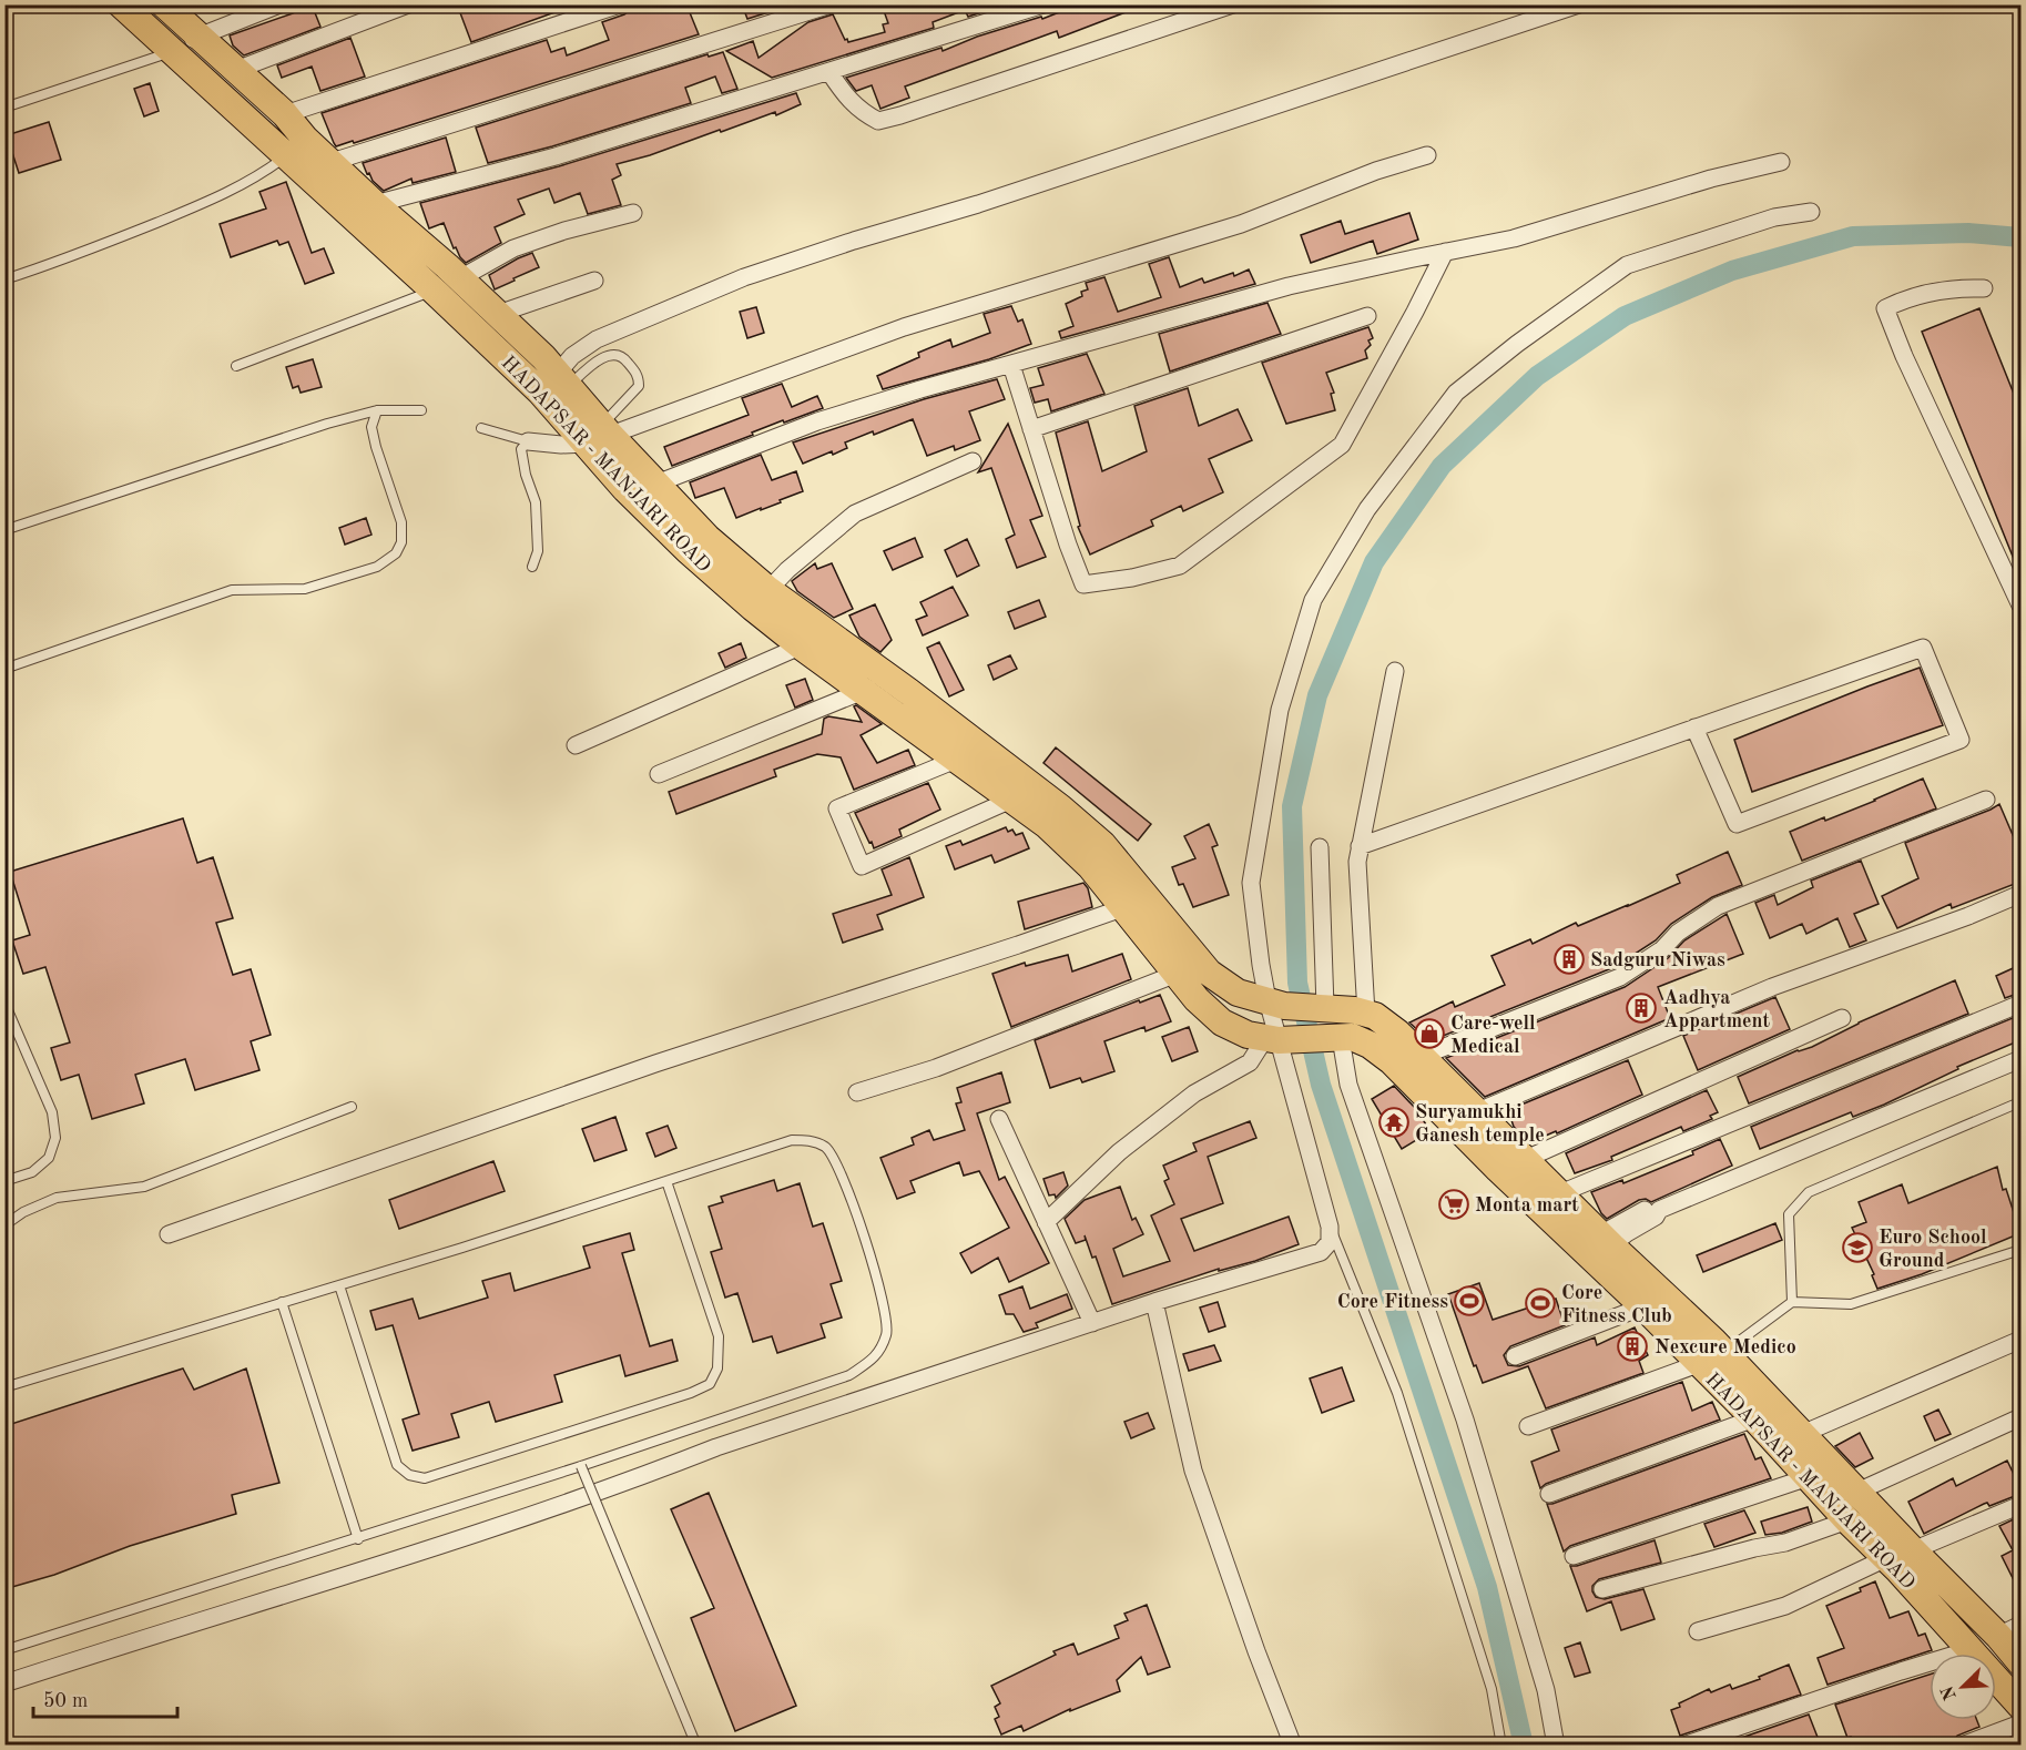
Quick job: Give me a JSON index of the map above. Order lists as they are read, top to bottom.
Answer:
{
  "streets": {
    "main road": ["HADAPSAR - MANJARI ROAD"]
  },
  "places": {
    "building": ["Sadguru Niwas", "Aadhya Appartment", "Nexcure Medico"],
    "shop": ["Care-well Medical"],
    "temple": ["Suryamukhi Ganesh temple"],
    "supermarket": ["Monta mart"],
    "school or university": ["Euro School Ground"],
    "sports": ["Core Fitness", "Core Fitness Club"]
  },
  "scale_bar": "50 m",
  "north": "bottom left"
}
